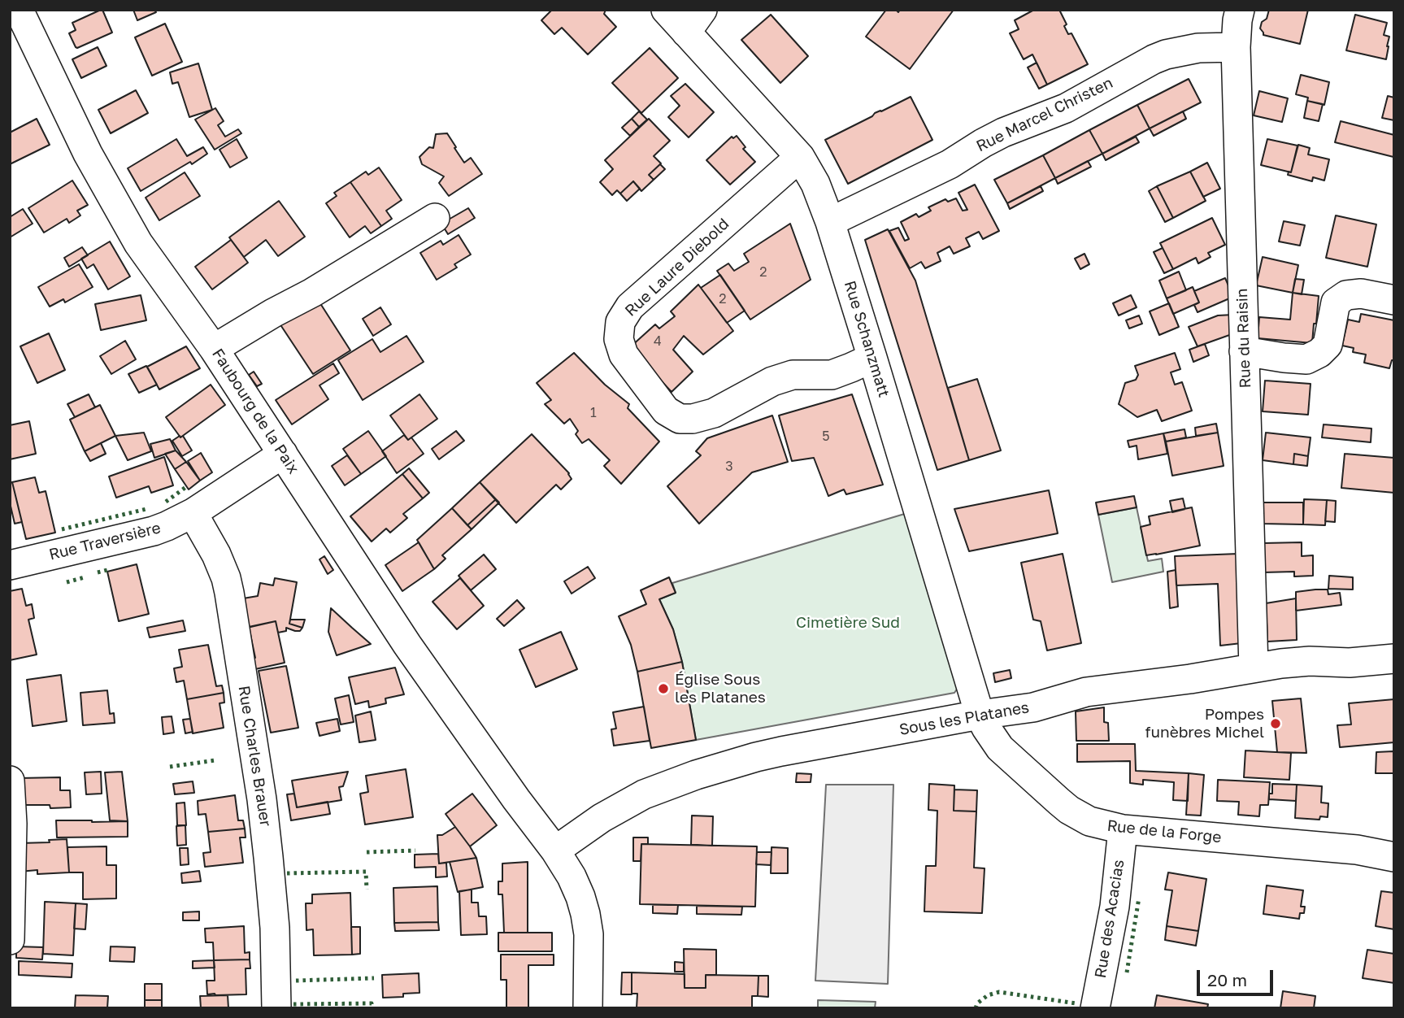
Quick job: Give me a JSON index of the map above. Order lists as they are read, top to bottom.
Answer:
{
  "streets": {
    "street": [
      "Rue Marcel Christen",
      "Rue Laure Diebold",
      "Rue du Raisin",
      "Rue Schanzmatt",
      "Faubourg de la Paix",
      "Rue Traversière",
      "Sous les Platanes",
      "Rue Charles Brauer",
      "Rue de la Forge",
      "Rue des Acacias"
    ]
  },
  "crossings": [
    ["Rue Marcel Christen", "Rue du Raisin"],
    ["Rue Marcel Christen", "Rue Schanzmatt"],
    ["Rue Laure Diebold", "Rue Schanzmatt"],
    ["Rue du Raisin", "Sous les Platanes"],
    ["Rue Schanzmatt", "Sous les Platanes"],
    ["Rue Schanzmatt", "Rue de la Forge"],
    ["Faubourg de la Paix", "Rue Traversière"],
    ["Faubourg de la Paix", "Sous les Platanes"],
    ["Rue Traversière", "Rue Charles Brauer"],
    ["Sous les Platanes", "Rue de la Forge"],
    ["Rue de la Forge", "Rue des Acacias"]
  ],
  "parks": ["Cimetière Sud"],
  "places": ["Église Sous les Platanes", "Pompes funèbres Michel"],
  "house_numbers": [
    "2",
    "2",
    "4",
    "1",
    "5",
    "3"
  ],
  "scale_bar": "20 m"
}
